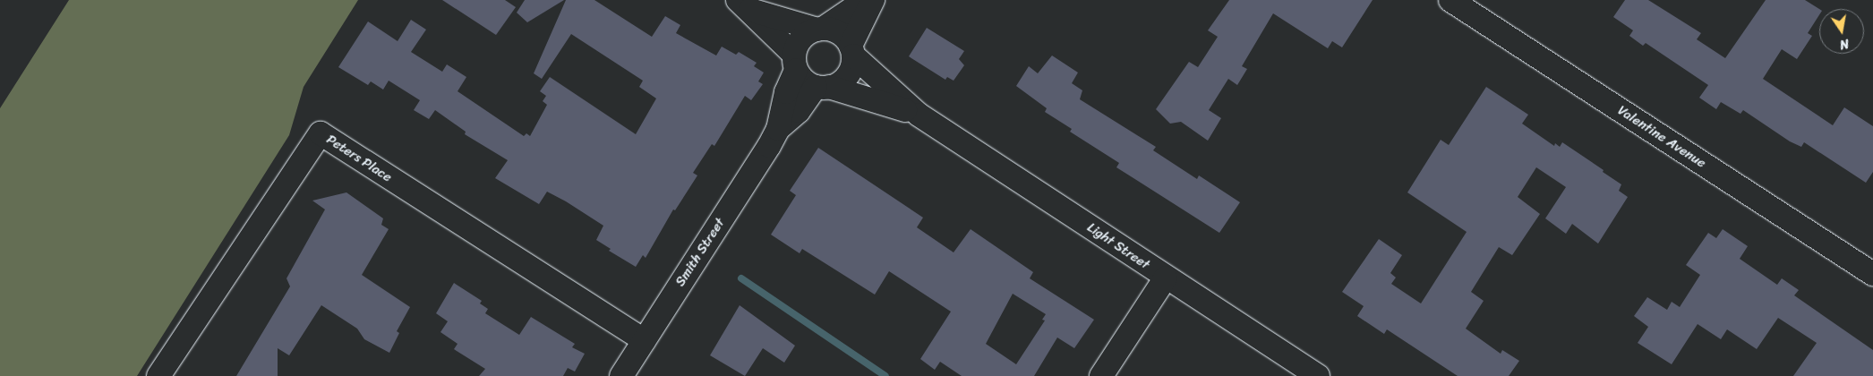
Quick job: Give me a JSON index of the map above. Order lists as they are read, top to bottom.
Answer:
{
  "streets": {
    "street": [
      "Valentine Avenue",
      "Peters Place",
      "Light Street",
      "Smith Street"
    ]
  },
  "crossings": [
    ["Peters Place", "Smith Street"],
    ["Light Street", "Smith Street"]
  ],
  "north": "bottom"
}
